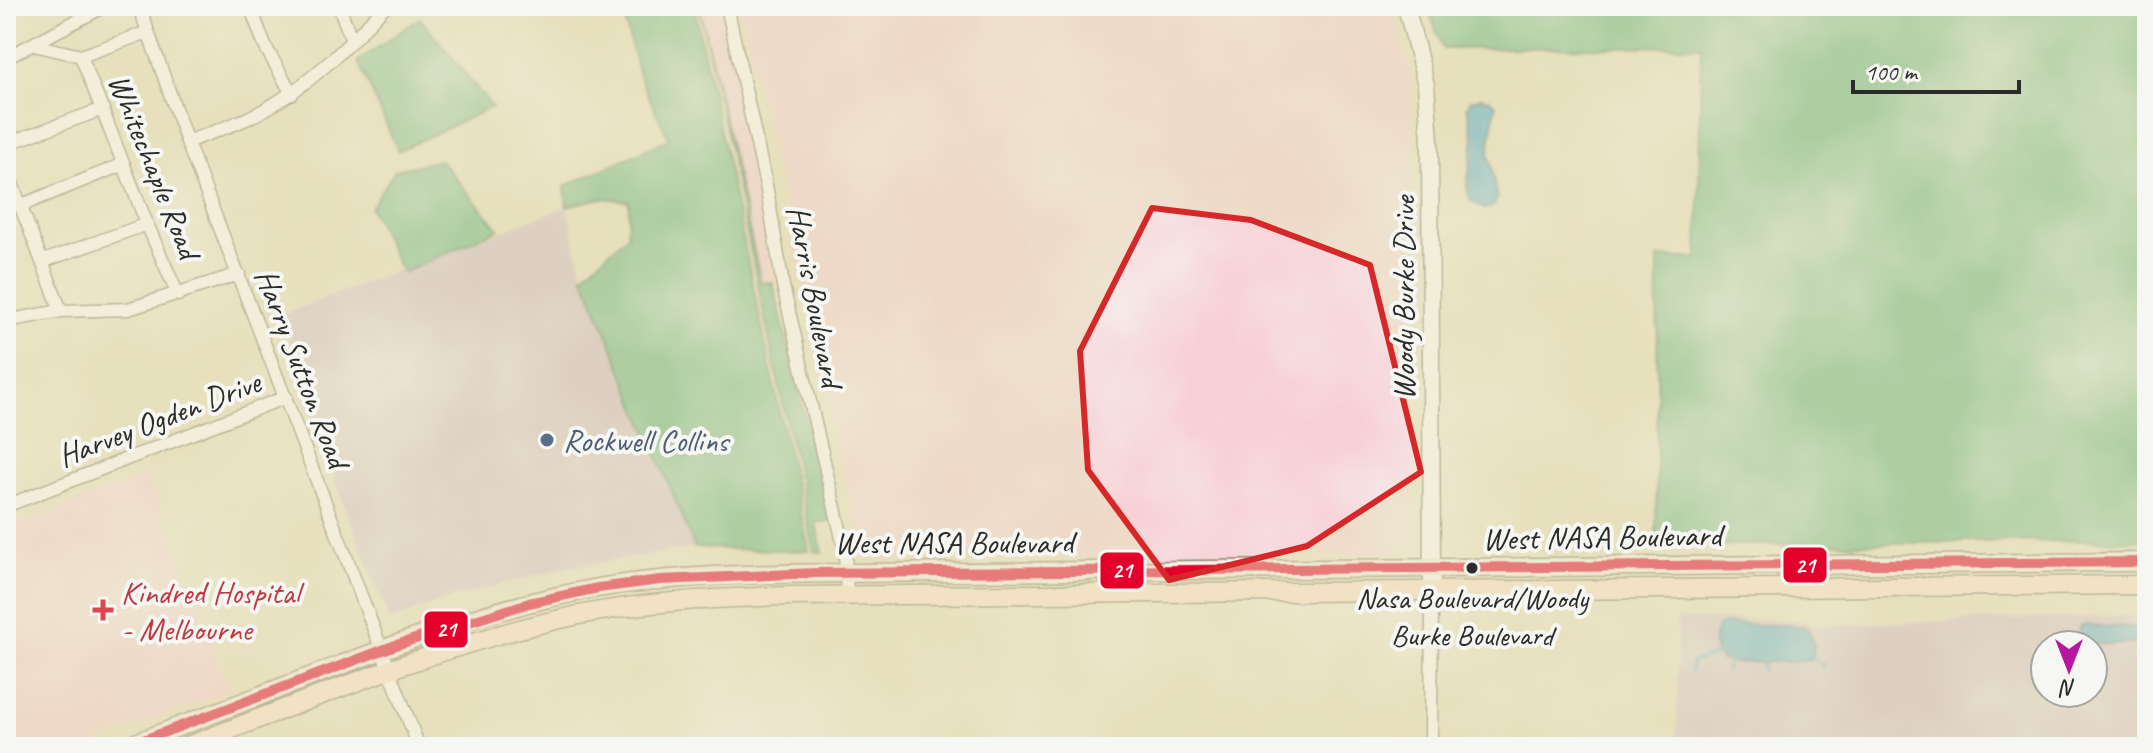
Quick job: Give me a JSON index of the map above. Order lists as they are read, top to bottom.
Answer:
{
  "streets": {
    "main road": ["West NASA Boulevard"],
    "street": [
      "Whitechaple Road",
      "Harris Boulevard",
      "Woody Burke Drive",
      "Harry Sutton Road",
      "Harvey Ogden Drive"
    ]
  },
  "crossings": [
    ["Harris Boulevard", "West NASA Boulevard"],
    ["Woody Burke Drive", "West NASA Boulevard"],
    ["Harry Sutton Road", "Harvey Ogden Drive"],
    ["Harry Sutton Road", "West NASA Boulevard"]
  ],
  "places": {
    "other": ["Rockwell Collins", "Nasa Boulevard/Woody Burke Boulevard"],
    "health": ["Kindred Hospital - Melbourne"]
  },
  "lines": ["transit line 21"],
  "scale_bar": "100 m",
  "north": "bottom"
}
